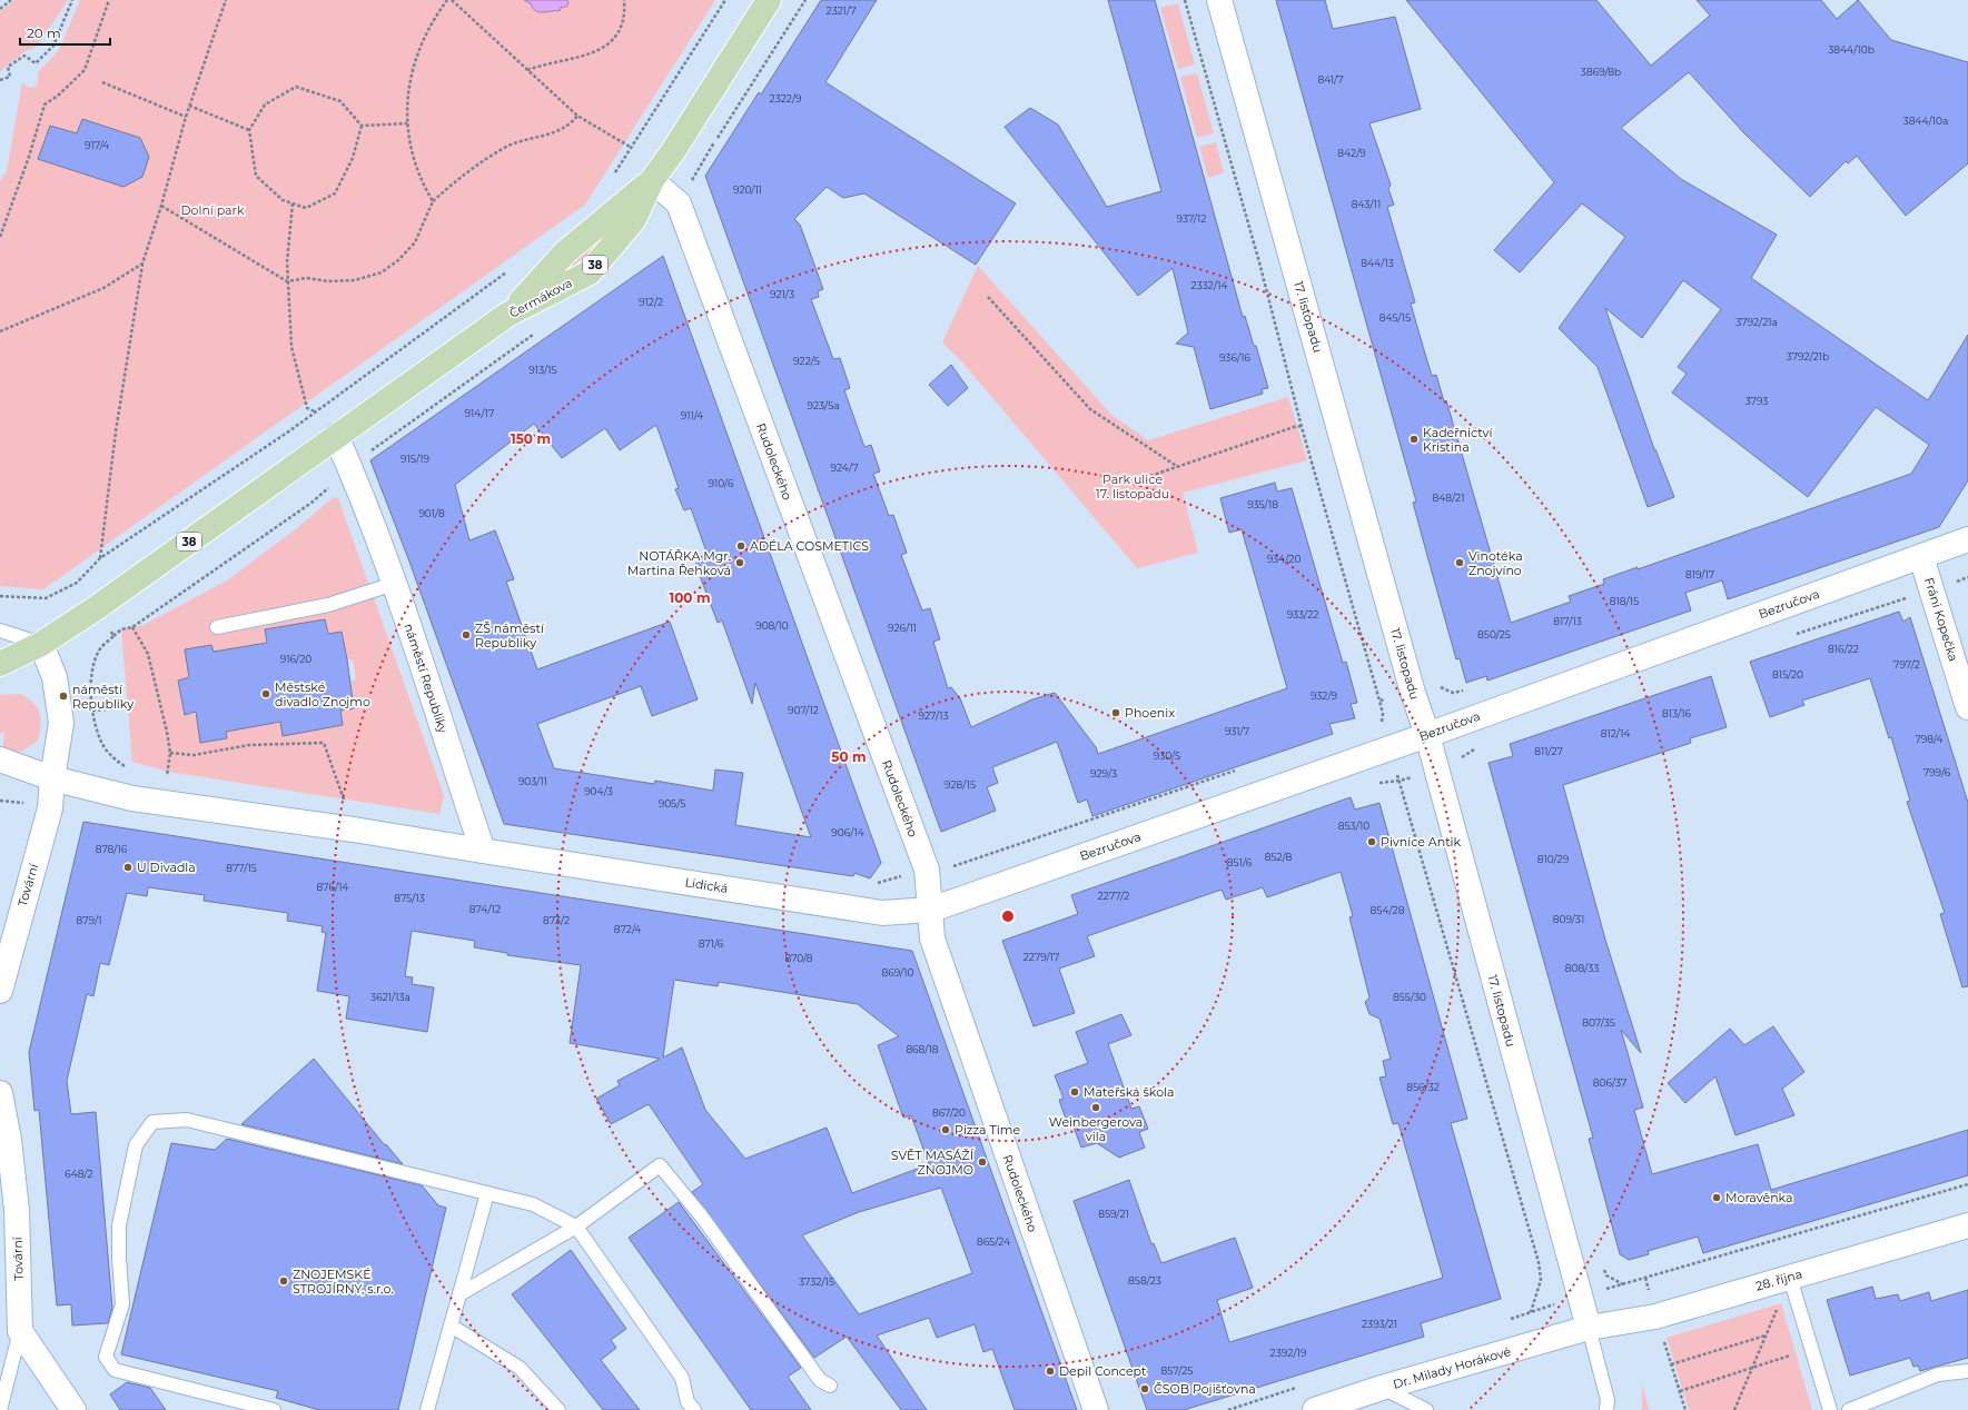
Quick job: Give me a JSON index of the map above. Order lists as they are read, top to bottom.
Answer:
{
  "streets": {
    "main road": ["38", "Čermákova"],
    "street": [
      "17. listopadu",
      "Rudoleckého",
      "Bezručova",
      "Fráni Kopečka",
      "náměstí Republiky",
      "Tovární",
      "Lidická",
      "28. října",
      "Dr. Milady Horákové"
    ]
  },
  "crossings": [
    ["38", "Čermákova"],
    ["38", "Rudoleckého"],
    ["38", "náměstí Republiky"],
    ["Čermákova", "Rudoleckého"],
    ["Čermákova", "náměstí Republiky"],
    ["17. listopadu", "Bezručova"],
    ["17. listopadu", "28. října"],
    ["17. listopadu", "Dr. Milady Horákové"],
    ["Rudoleckého", "Bezručova"],
    ["Rudoleckého", "Lidická"],
    ["Bezručova", "Fráni Kopečka"],
    ["Bezručova", "Lidická"],
    ["náměstí Republiky", "Lidická"],
    ["28. října", "Dr. Milady Horákové"]
  ],
  "parks": ["Dolní park", "Park ulice 17. listopadu"],
  "places": [
    "Kadeřnictví Kristina",
    "ADÉLA COSMETICS",
    "NOTÁŘKA Mgr. Martina Řehková",
    "Vinotéka Znojvíno",
    "ZŠ náměstí Republiky",
    "Městské divadlo Znojmo",
    "náměstí Republiky",
    "Phoenix",
    "Pivnice Antik",
    "U Divadla",
    "Mateřská škola",
    "Weinbergerova vila",
    "Pizza Time",
    "SVĚT MASÁŽÍ ZNOJMO",
    "Moravěnka",
    "ZNOJEMSKÉ STROJÍRNY, s.r.o.",
    "Depil Concept",
    "ČSOB Pojišťovna"
  ],
  "house_numbers": [
    "2321/7",
    "3844/10b",
    "3869/8b",
    "841/7",
    "2322/9",
    "3844/10a",
    "917/4",
    "842/9",
    "920/11",
    "843/11",
    "937/12",
    "844/13",
    "2332/14",
    "921/3",
    "912/2",
    "845/15",
    "3792/21a",
    "3792/21b",
    "936/16",
    "922/5",
    "913/15",
    "3793",
    "923/5a",
    "914/17",
    "911/4",
    "915/19",
    "924/7",
    "910/6",
    "848/21",
    "935/18",
    "901/8",
    "934/20",
    "819/17",
    "818/15",
    "933/22",
    "817/13",
    "908/10",
    "926/11",
    "850/25",
    "816/22",
    "916/20",
    "797/2",
    "815/20",
    "932/9",
    "907/12",
    "813/16",
    "927/13",
    "931/7",
    "812/14",
    "798/4",
    "811/27",
    "930/5",
    "799/6",
    "929/3",
    "903/11",
    "928/15",
    "904/3",
    "905/5",
    "853/10",
    "906/14",
    "878/16",
    "852/8",
    "810/29",
    "851/6",
    "877/15",
    "876/14",
    "2277/2",
    "875/13",
    "874/12",
    "854/28",
    "809/31",
    "879/1",
    "873/2",
    "872/4",
    "871/6",
    "2279/17",
    "870/8",
    "808/33",
    "869/10",
    "3621/13a",
    "855/30",
    "807/35",
    "868/18",
    "806/37",
    "856/32",
    "867/20",
    "648/2",
    "859/21",
    "865/24",
    "858/23",
    "3732/15",
    "2393/21",
    "2392/19",
    "857/25"
  ],
  "scale_bar": "20 m",
  "rings": ["150 m", "100 m", "50 m"]
}
